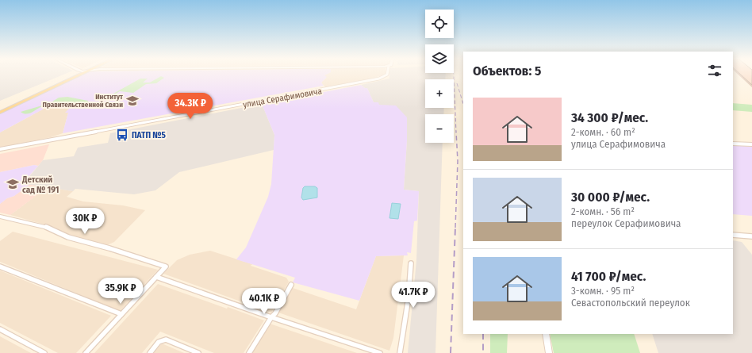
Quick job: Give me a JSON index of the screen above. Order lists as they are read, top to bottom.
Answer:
{
  "streets": {
    "street": ["улица Серафимовича"]
  },
  "places": {
    "school or university": ["Институт Правительственной Связи", "Детский сад № 191"],
    "bus stop": ["ПАТП №5"]
  },
  "page": {
    "map_buttons": ["+", "−"],
    "heading": "Объектов: 5",
    "list": [
      {
        "name": "34 300 ₽/мес.",
        "note": "2-комн. · 60 m² · улица Серафимовича"
      },
      {
        "name": "30 000 ₽/мес.",
        "note": "2-комн. · 56 m² · переулок Серафимовича"
      },
      {
        "name": "41 700 ₽/мес.",
        "note": "3-комн. · 95 m² · Севастопольский переулок"
      }
    ],
    "price": [
      "34.3K ₽",
      "30K ₽",
      "35.9K ₽",
      "41.7K ₽",
      "40.1K ₽"
    ]
  }
}
